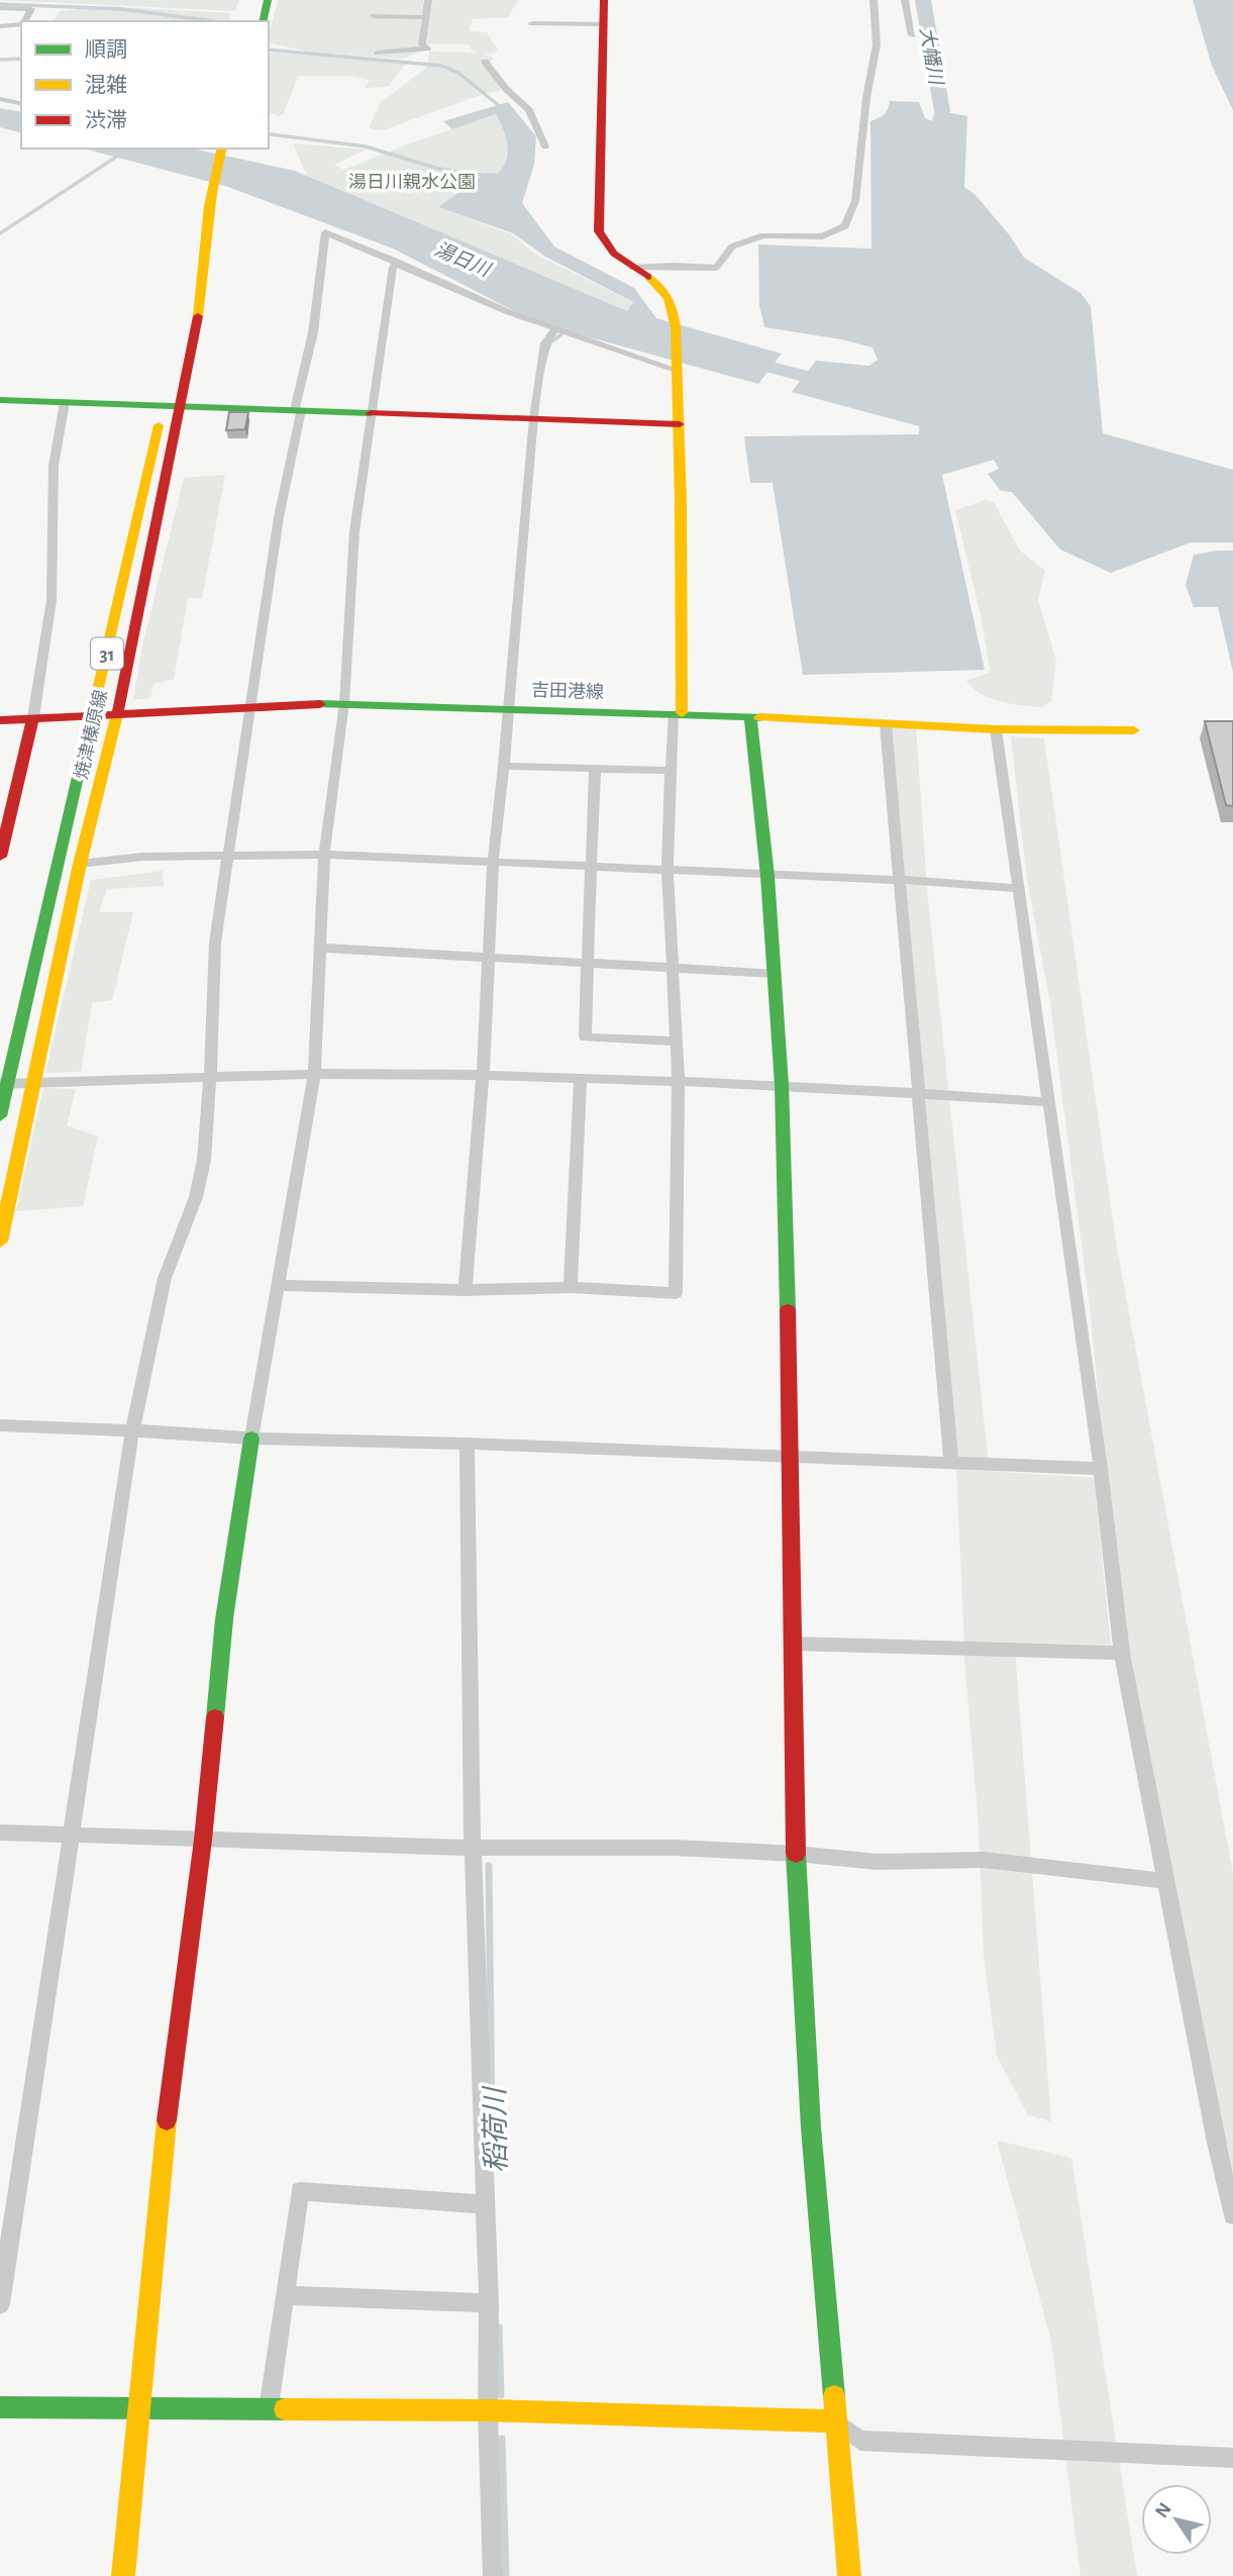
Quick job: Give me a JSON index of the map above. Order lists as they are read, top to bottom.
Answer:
{
  "streets": {
    "street": ["31", "吉田港線", "焼津榛原線"]
  },
  "crossings": [
    ["吉田港線", "焼津榛原線"]
  ],
  "water": ["大幡川", "湯日川", "稻荷川"],
  "parks": ["湯日川親水公園"],
  "legend": ["順調", "混雑", "渋滞"],
  "north": "top left"
}
